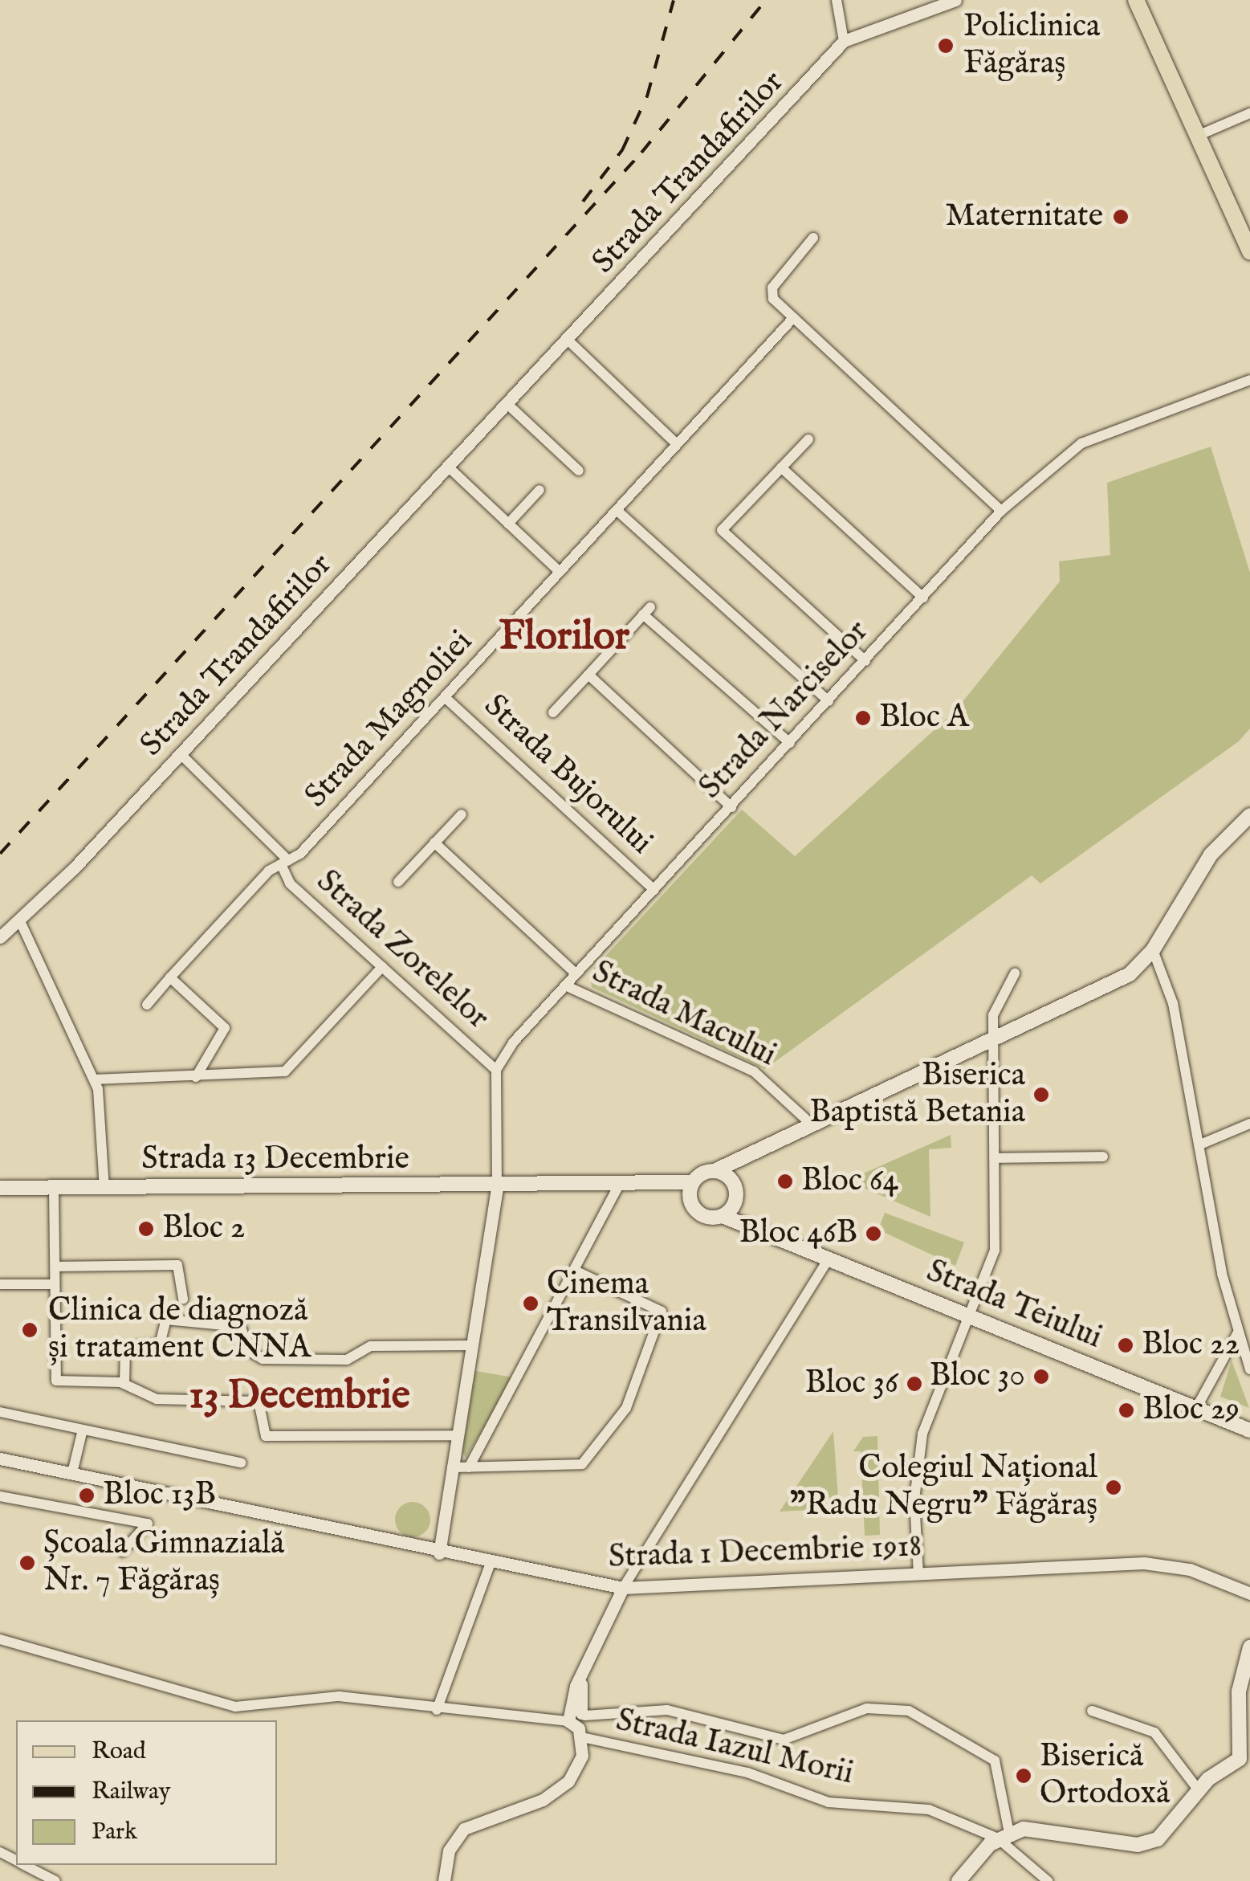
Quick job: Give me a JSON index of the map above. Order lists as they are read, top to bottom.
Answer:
{
  "streets": {
    "main road": ["Strada 13 Decembrie", "Strada Teiului"],
    "street": [
      "Strada Trandafirilor",
      "Strada Narciselor",
      "Strada Magnoliei",
      "Strada Bujorului",
      "Strada Zorelelor",
      "Strada Macului",
      "Strada 1 Decembrie 1918",
      "Strada Iazul Morii"
    ]
  },
  "crossings": [
    ["Strada Trandafirilor", "Strada Zorelelor"],
    ["Strada Narciselor", "Strada Bujorului"],
    ["Strada Narciselor", "Strada Zorelelor"],
    ["Strada Narciselor", "Strada Macului"],
    ["Strada Magnoliei", "Strada Bujorului"],
    ["Strada Magnoliei", "Strada Zorelelor"],
    ["Strada 13 Decembrie", "Strada Teiului"]
  ],
  "districts": ["Florilor", "13 Decembrie"],
  "places": [
    "Policlinica Făgăraș",
    "Maternitate",
    "Bloc A",
    "Biserica Baptistă Betania",
    "Bloc 64",
    "Bloc 2",
    "Bloc 46B",
    "Cinema Transilvania",
    "Clinica de diagnoză și tratament CNNA",
    "Bloc 22",
    "Bloc 30",
    "Bloc 36",
    "Bloc 29",
    "Colegiul Național \"Radu Negru\" Făgăraș",
    "Bloc 13B",
    "Școala Gimnazială Nr. 7 Făgăraș",
    "Biserică Ortodoxă"
  ],
  "legend": ["Road", "Railway", "Park"]
}
